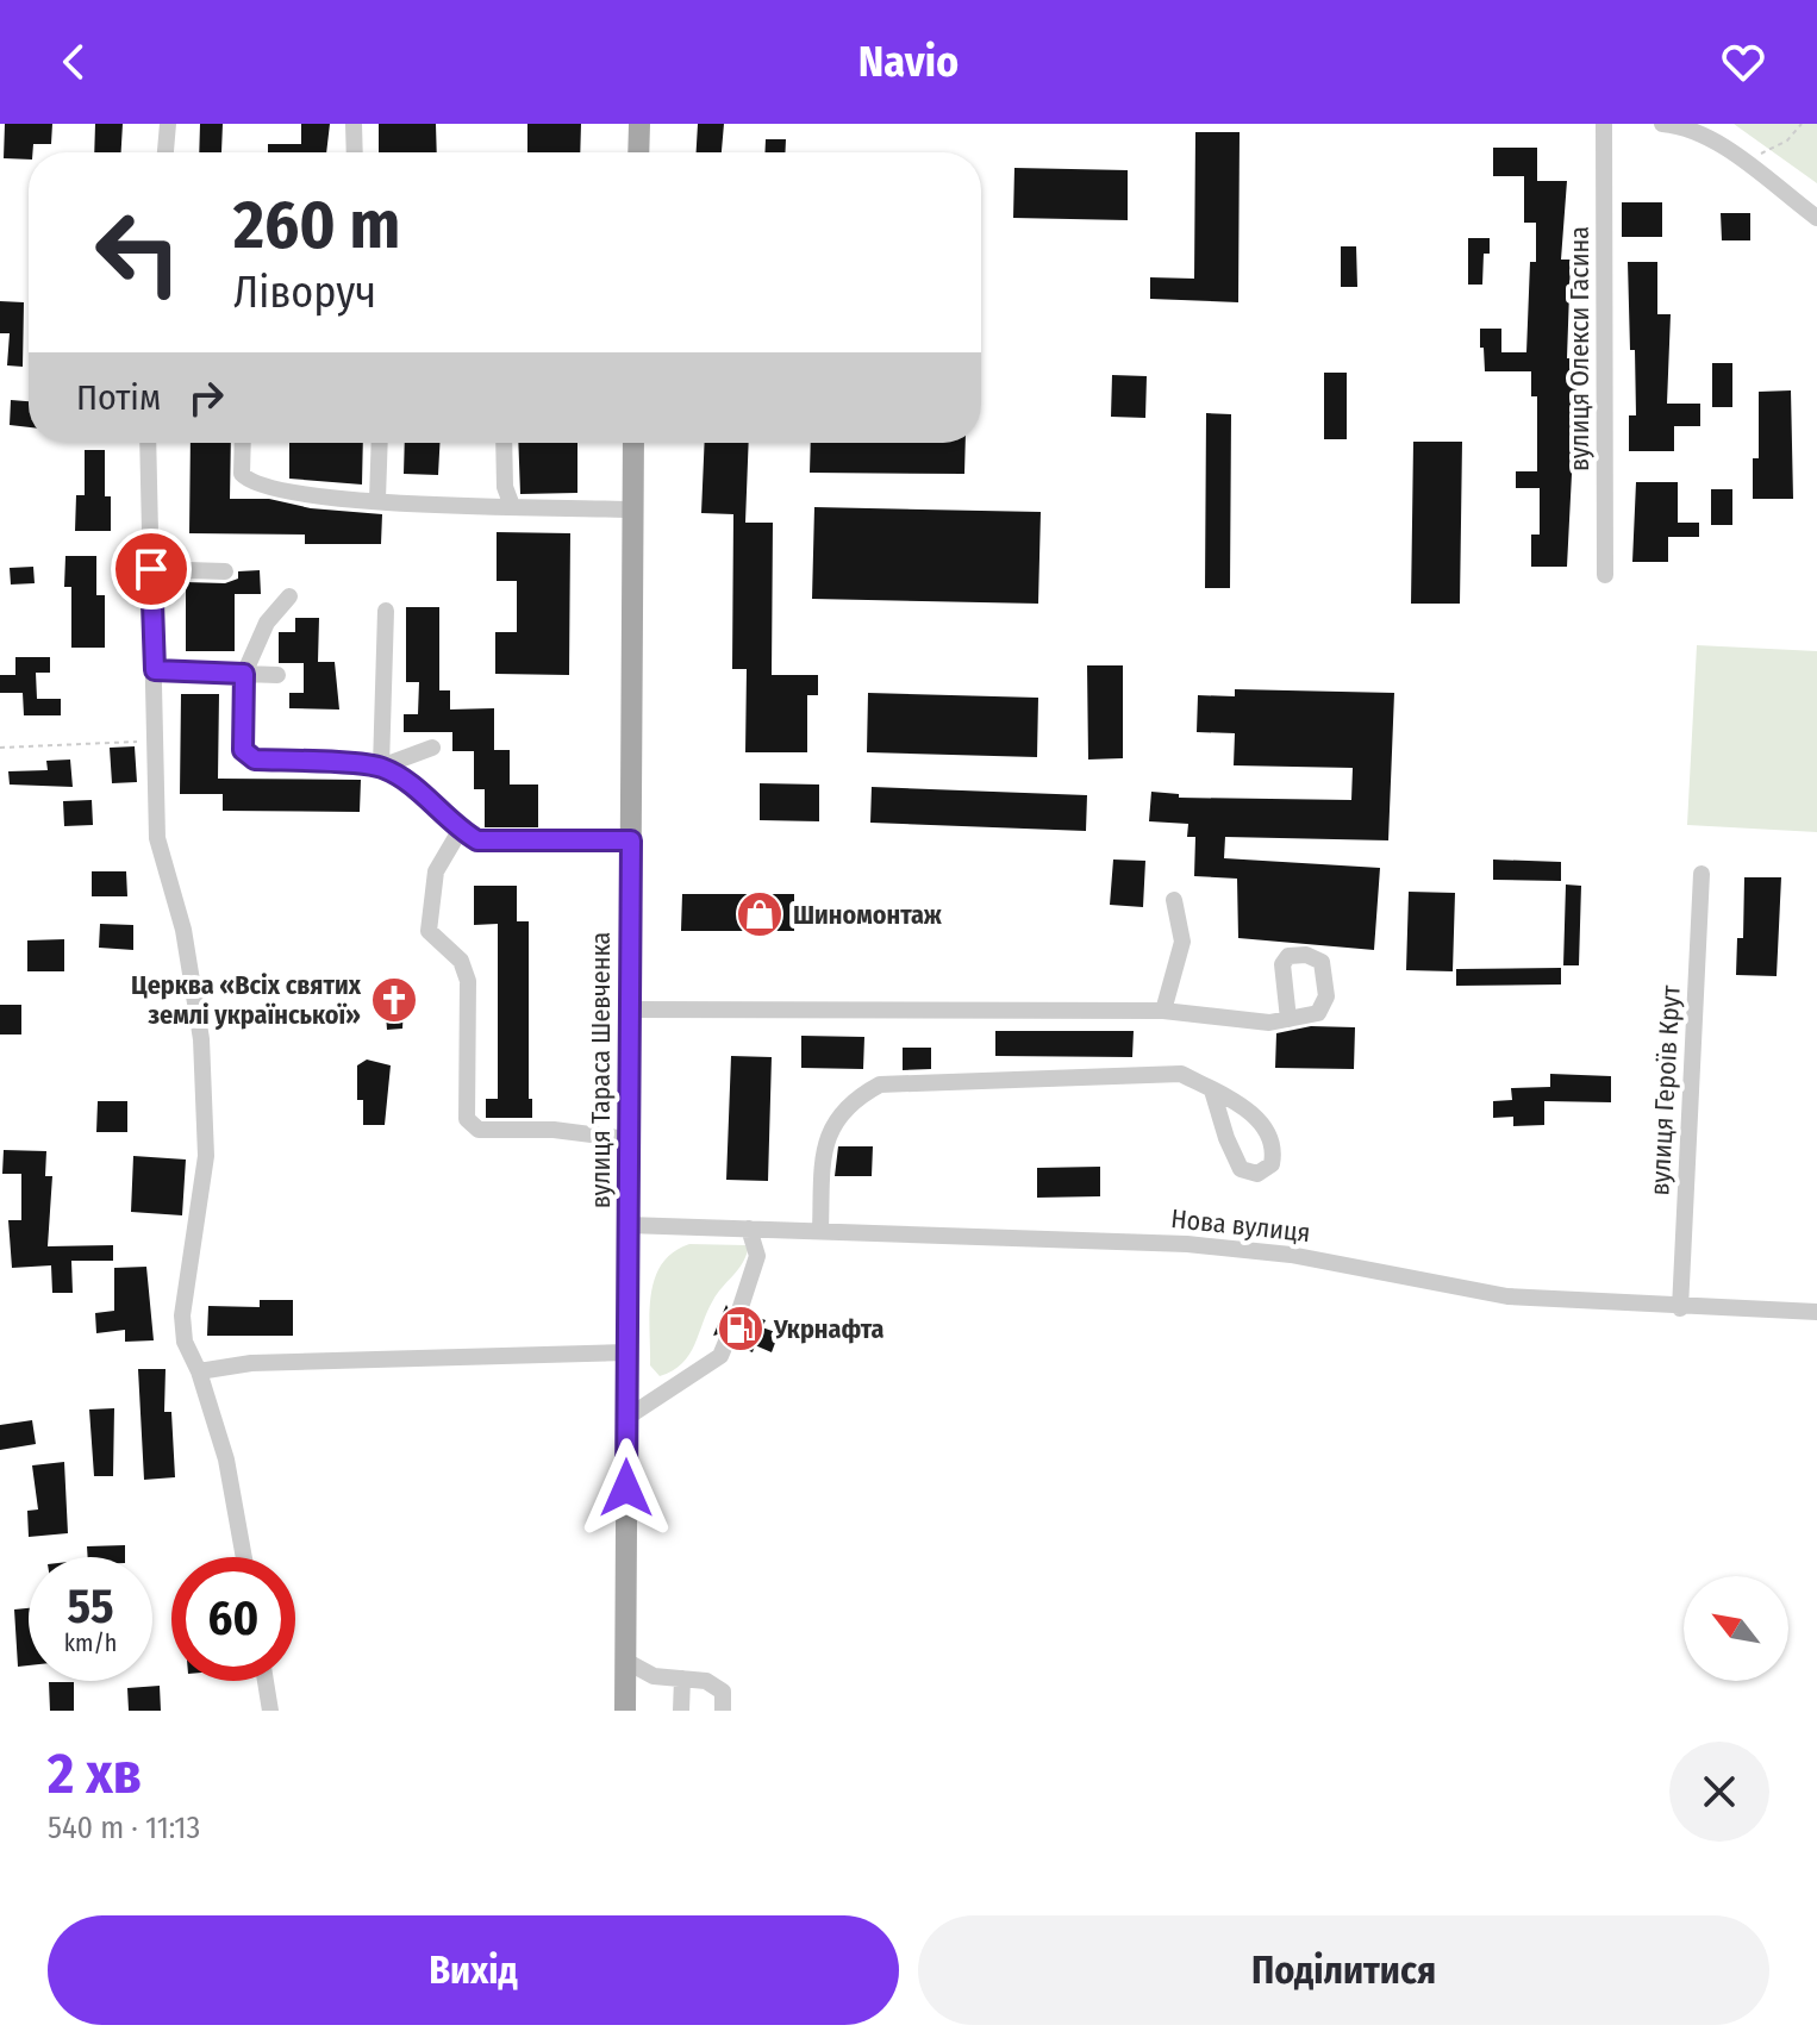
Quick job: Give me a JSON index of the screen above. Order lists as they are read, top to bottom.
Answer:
{
  "streets": {
    "main road": ["вулиця Тараса Шевченка"],
    "street": ["вулиця Олекси Гасина", "вулиця Героїв Крут", "Нова вулиця"]
  },
  "crossings": [
    ["вулиця Тараса Шевченка", "Нова вулиця"],
    ["вулиця Героїв Крут", "Нова вулиця"]
  ],
  "places": {
    "shop": ["Шиномонтаж"],
    "church": ["Церква «Всіх святих землі української»"],
    "fuel station": ["Укрнафта"]
  },
  "north": "top left",
  "page": {
    "header": "Navio",
    "turn": ["260 m", "Ліворуч"],
    "then": "Потім",
    "speed": "55 km/h",
    "limit": "60",
    "heading": ["2 хв", "540 m · 11:13"],
    "buttons": ["Вихід", "Поділитися"]
  }
}
